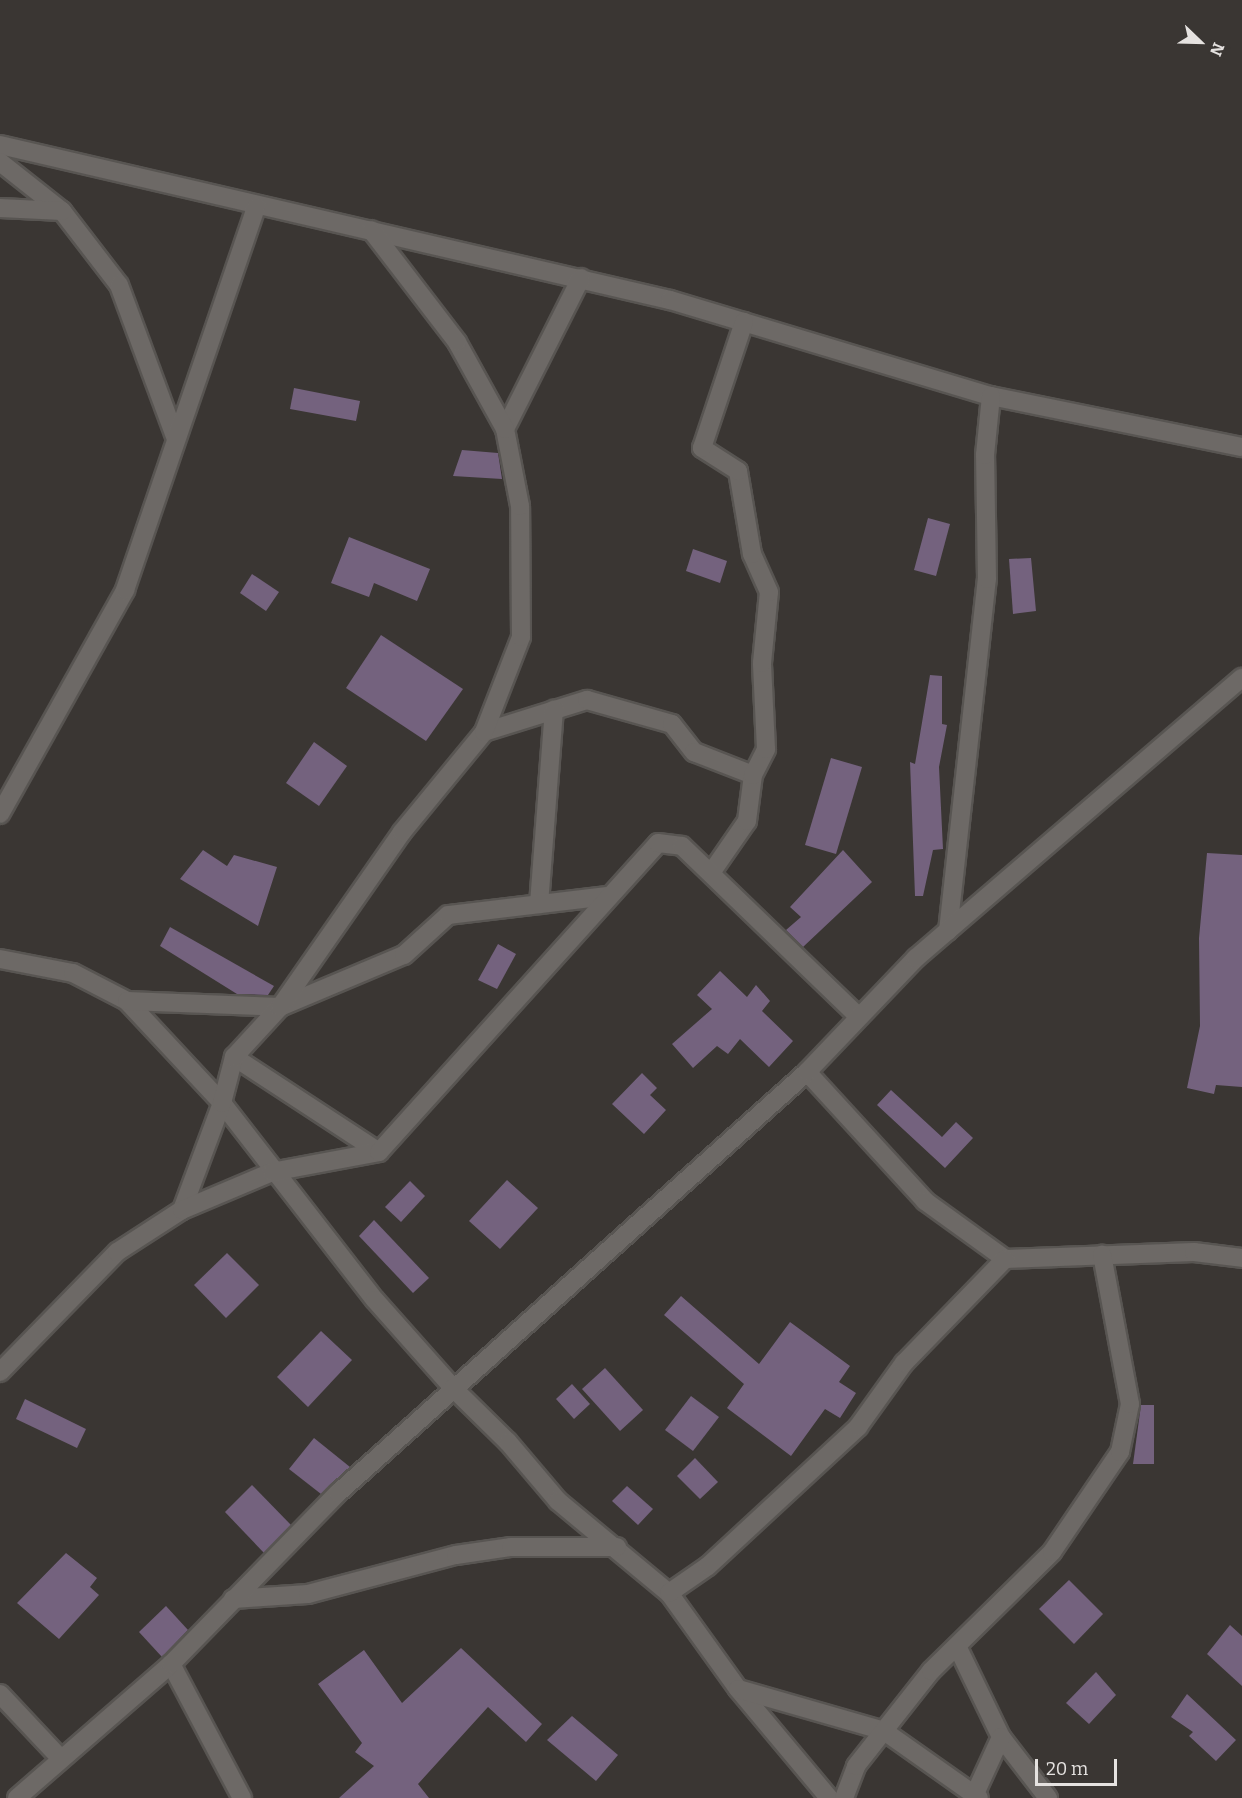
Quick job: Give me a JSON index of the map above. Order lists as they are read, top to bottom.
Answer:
{
  "scale_bar": "20 m",
  "north": "bottom right"
}
